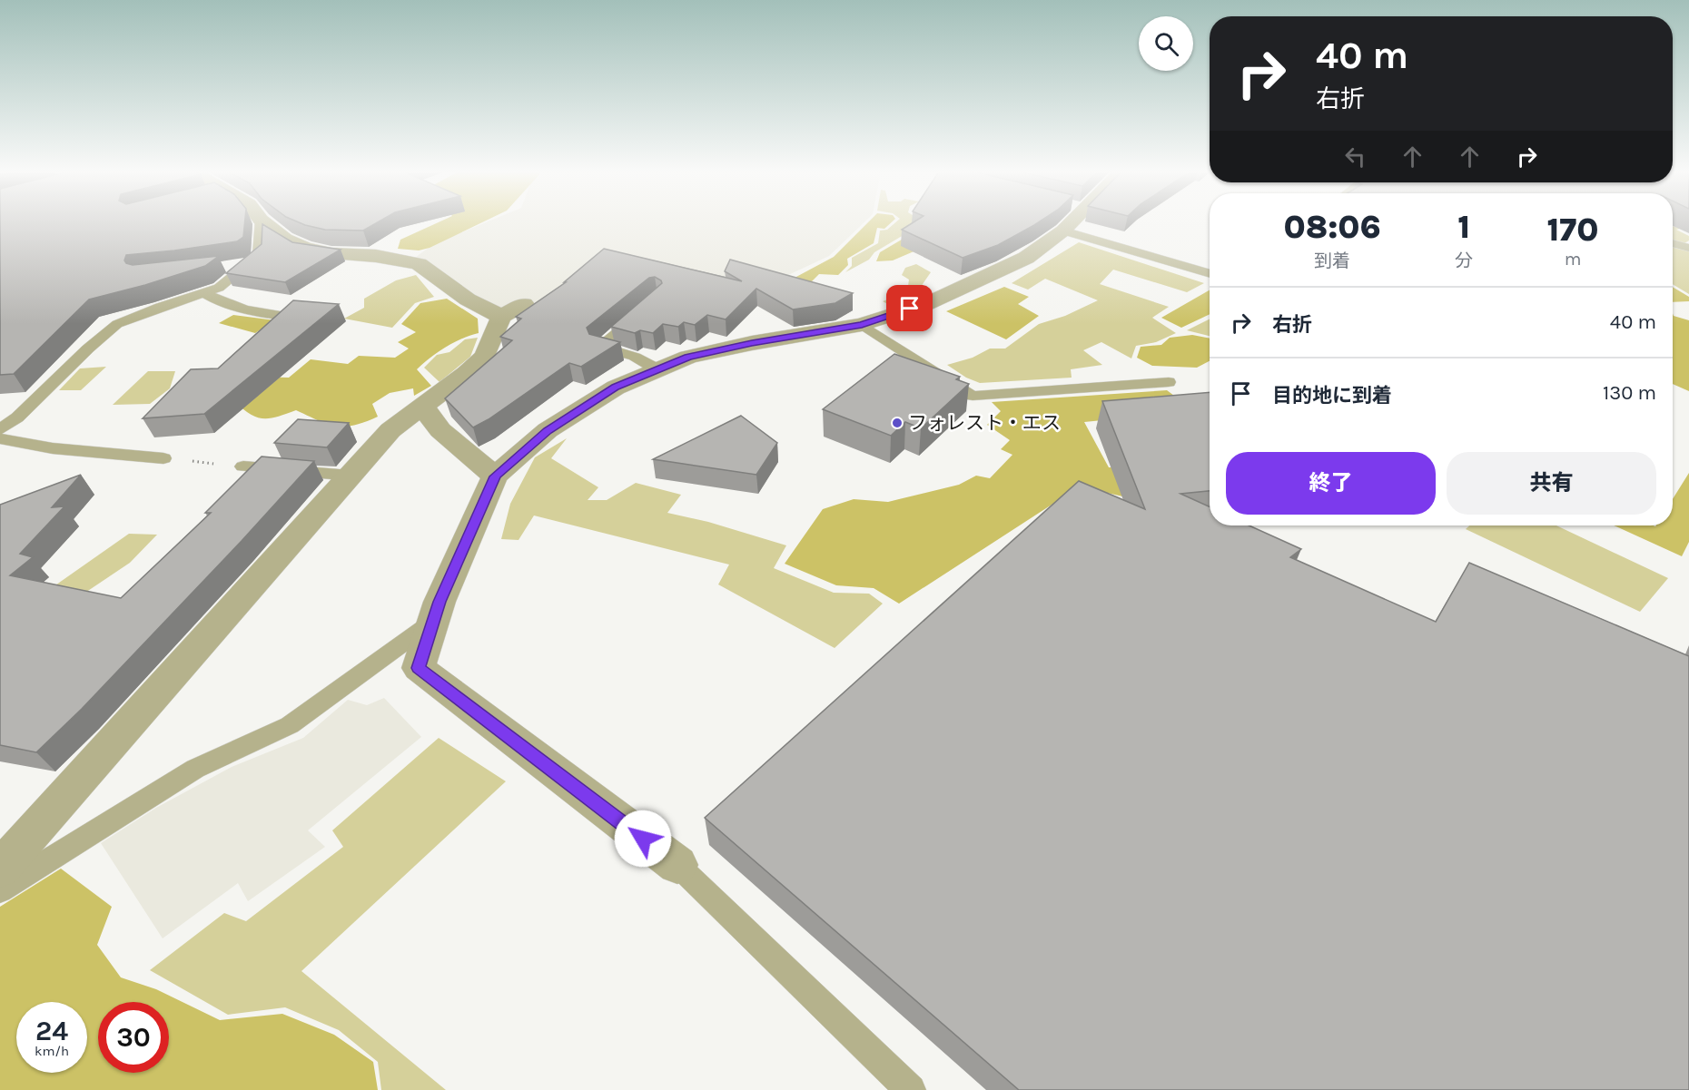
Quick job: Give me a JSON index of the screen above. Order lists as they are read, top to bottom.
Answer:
{
  "places": ["フォレスト・エス"],
  "page": {
    "turn": ["40 m", "右折"],
    "eta": [
      "08:06",
      "到着",
      "1",
      "分",
      "170",
      "m"
    ],
    "list": [
      {
        "name": "右折",
        "value": "40 m"
      },
      {
        "name": "目的地に到着",
        "value": "130 m"
      }
    ],
    "buttons": ["終了", "共有"],
    "speed": "24 km/h",
    "limit": "30"
  }
}
